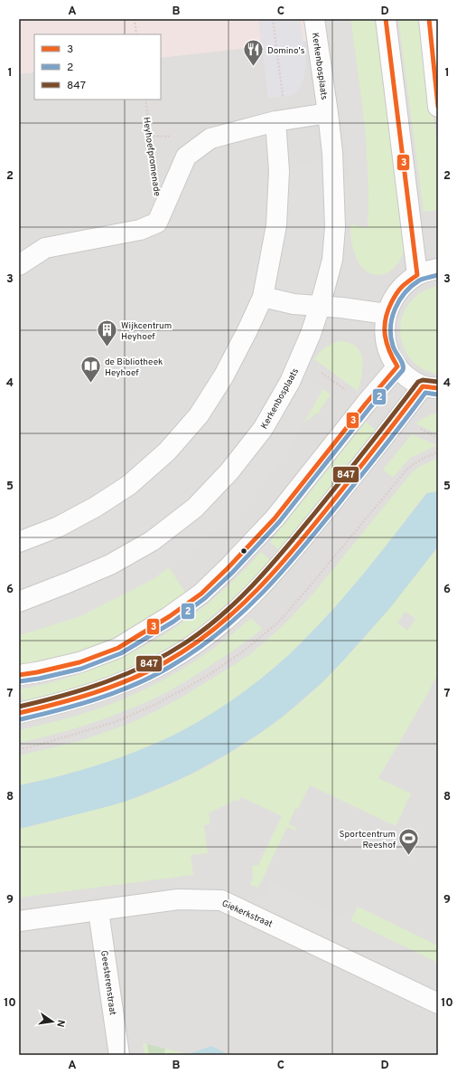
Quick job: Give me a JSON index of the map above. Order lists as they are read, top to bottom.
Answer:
{
  "streets": {
    "street": ["Kerkenbosplaats", "Giekerkstraat", "Geesterenstraat"],
    "path": ["Heyhoefpromenade"]
  },
  "crossings": [
    ["Giekerkstraat", "Geesterenstraat"]
  ],
  "places": {
    "restaurant": ["Domino's"],
    "building": ["Wijkcentrum Heyhoef"],
    "library": ["de Bibliotheek Heyhoef"],
    "sports": ["Sportcentrum Reeshof"]
  },
  "lines": ["transit line 3", "transit line 2", "transit line 847"],
  "legend": ["3", "2", "847"],
  "north": "right",
  "grid": {
    "columns": [
      "A",
      "B",
      "C",
      "D"
    ],
    "rows": [
      "1",
      "2",
      "3",
      "4",
      "5",
      "6",
      "7",
      "8",
      "9",
      "10"
    ]
  }
}
